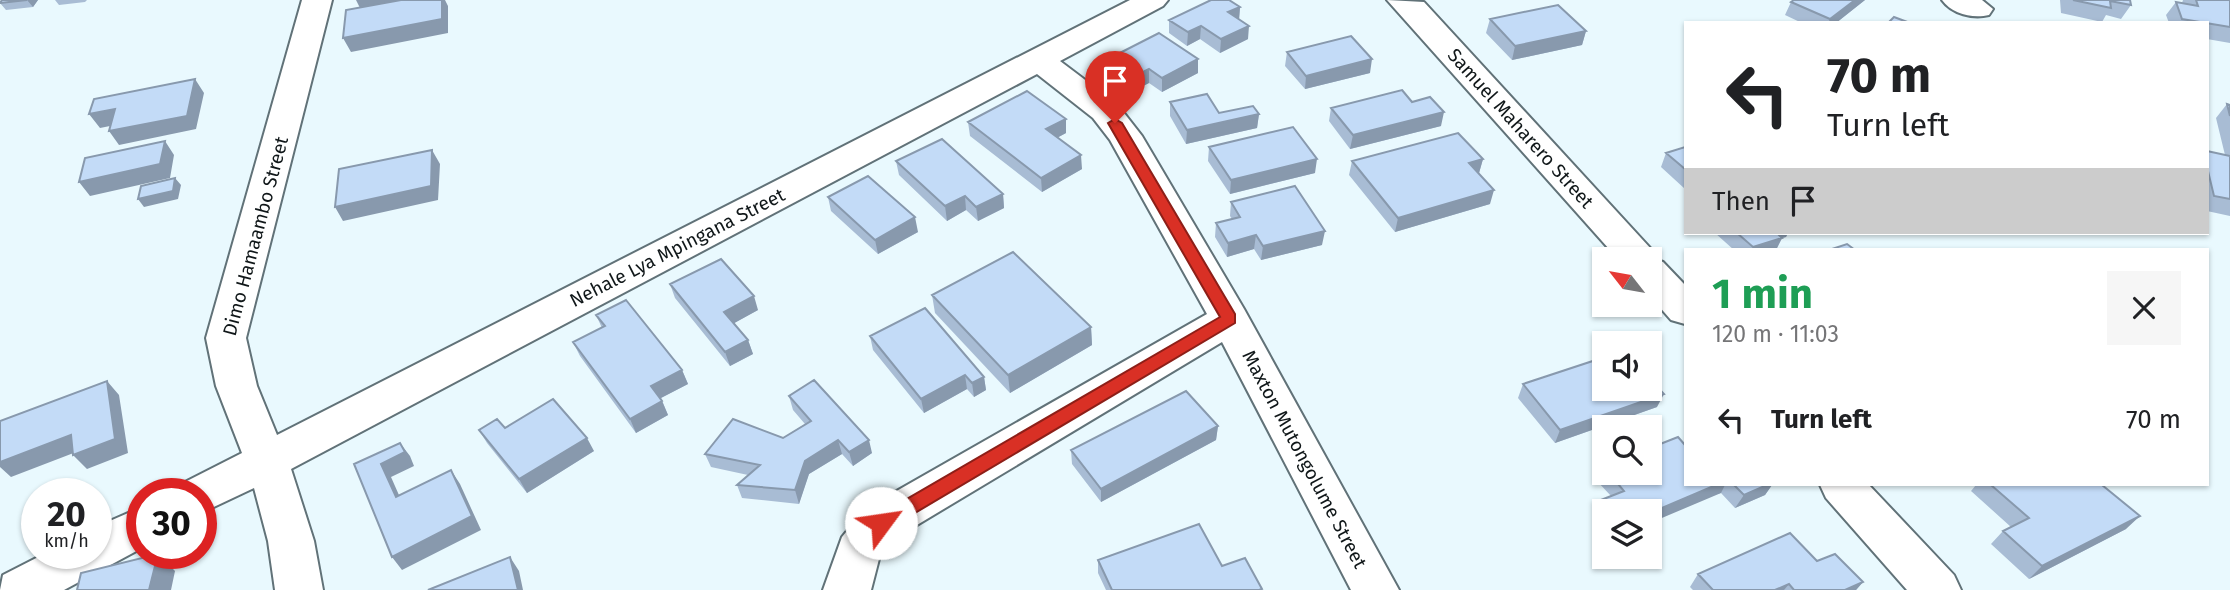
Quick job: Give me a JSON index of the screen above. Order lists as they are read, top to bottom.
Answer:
{
  "streets": {
    "street": [
      "Samuel Maharero Street",
      "Dimo Hamaambo Street",
      "Nehale Lya Mpingana Street",
      "Maxton Mutongolume Street"
    ]
  },
  "crossings": [
    ["Dimo Hamaambo Street", "Nehale Lya Mpingana Street"],
    ["Nehale Lya Mpingana Street", "Maxton Mutongolume Street"]
  ],
  "north": "top left",
  "page": {
    "turn": ["70 m", "Turn left"],
    "then": "Then",
    "heading": ["1 min", "120 m · 11:03"],
    "list": [
      {
        "name": "Turn left",
        "value": "70 m"
      }
    ],
    "speed": "20 km/h",
    "limit": "30"
  }
}
